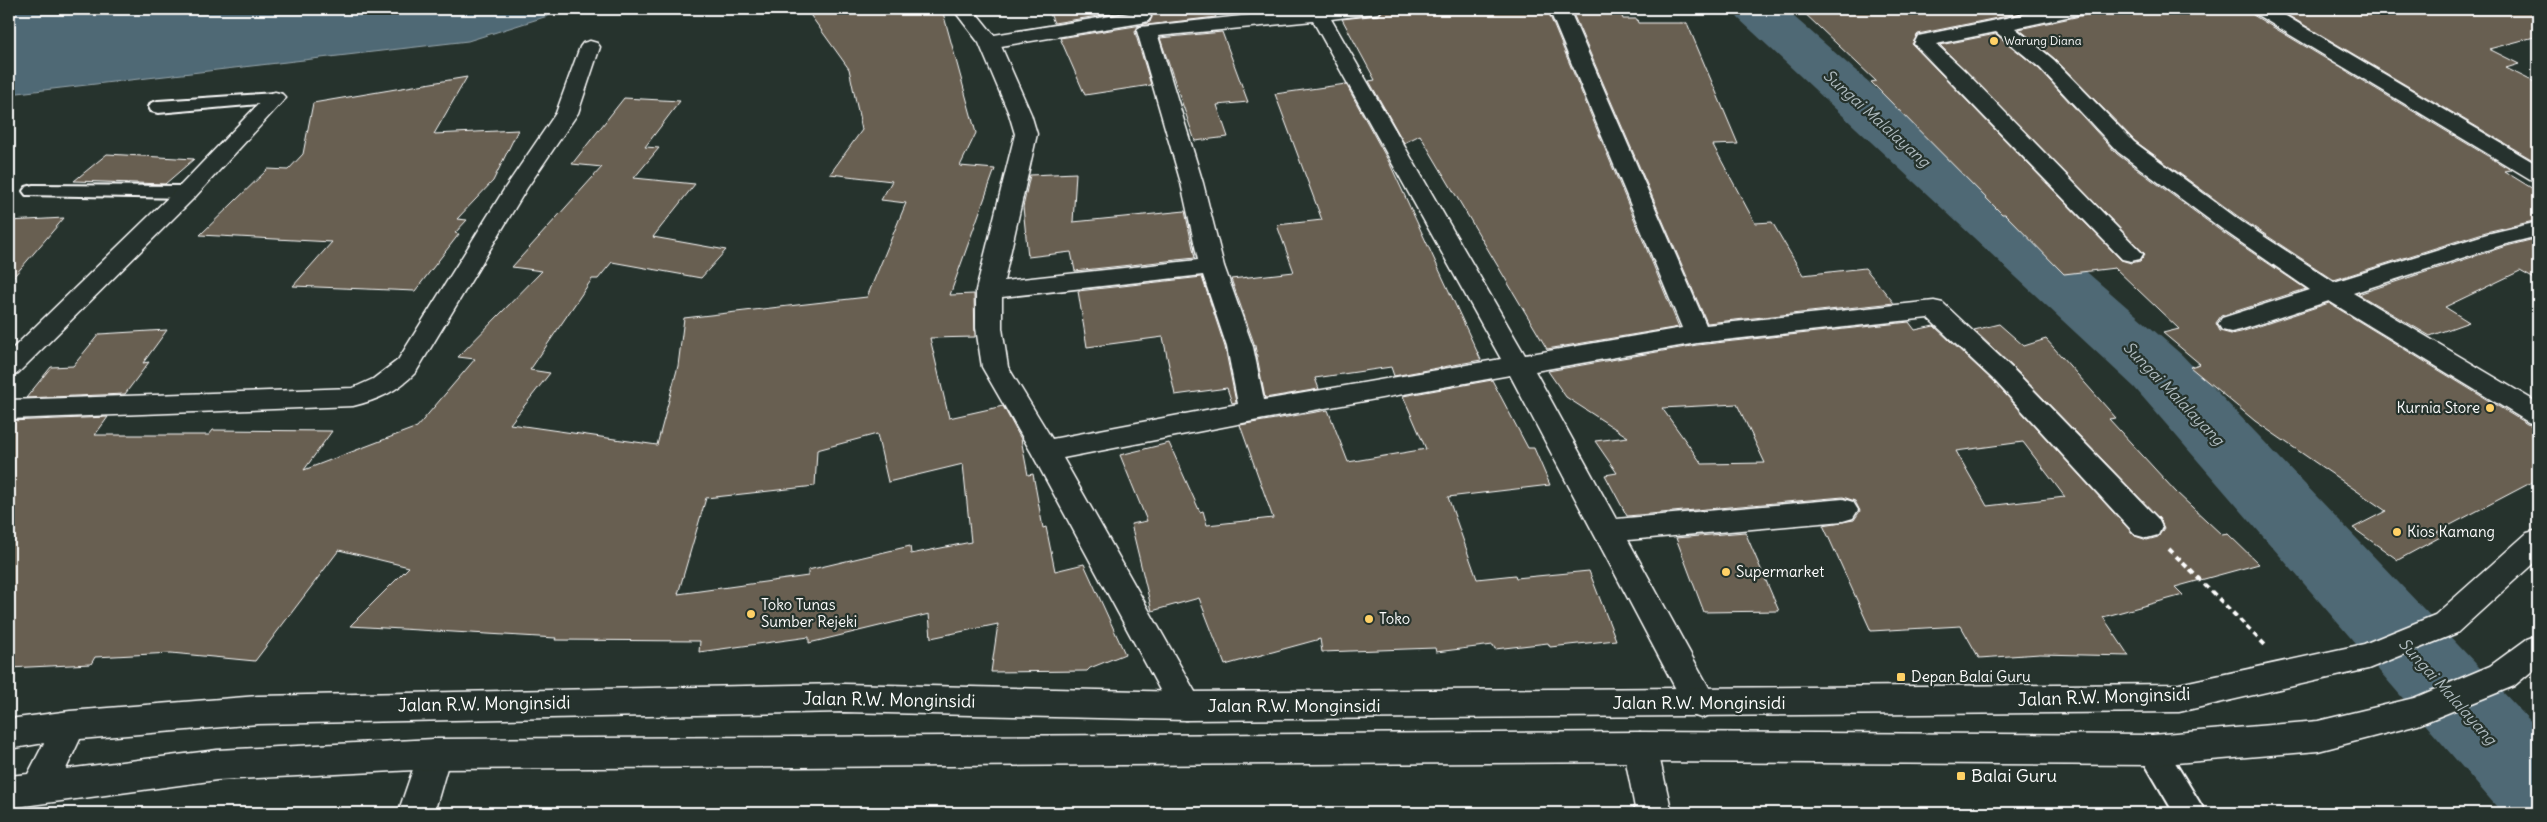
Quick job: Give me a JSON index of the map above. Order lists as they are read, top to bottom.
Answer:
{
  "streets": {
    "main road": ["Jalan R.W. Monginsidi"]
  },
  "water": ["Sungai Malalayang"],
  "places": {
    "other": [
      "Warung Diana",
      "Kurnia Store",
      "Kios Kamang",
      "Supermarket",
      "Toko Tunas Sumber Rejeki",
      "Toko"
    ],
    "transit": ["Depan Balai Guru", "Balai Guru"]
  }
}
